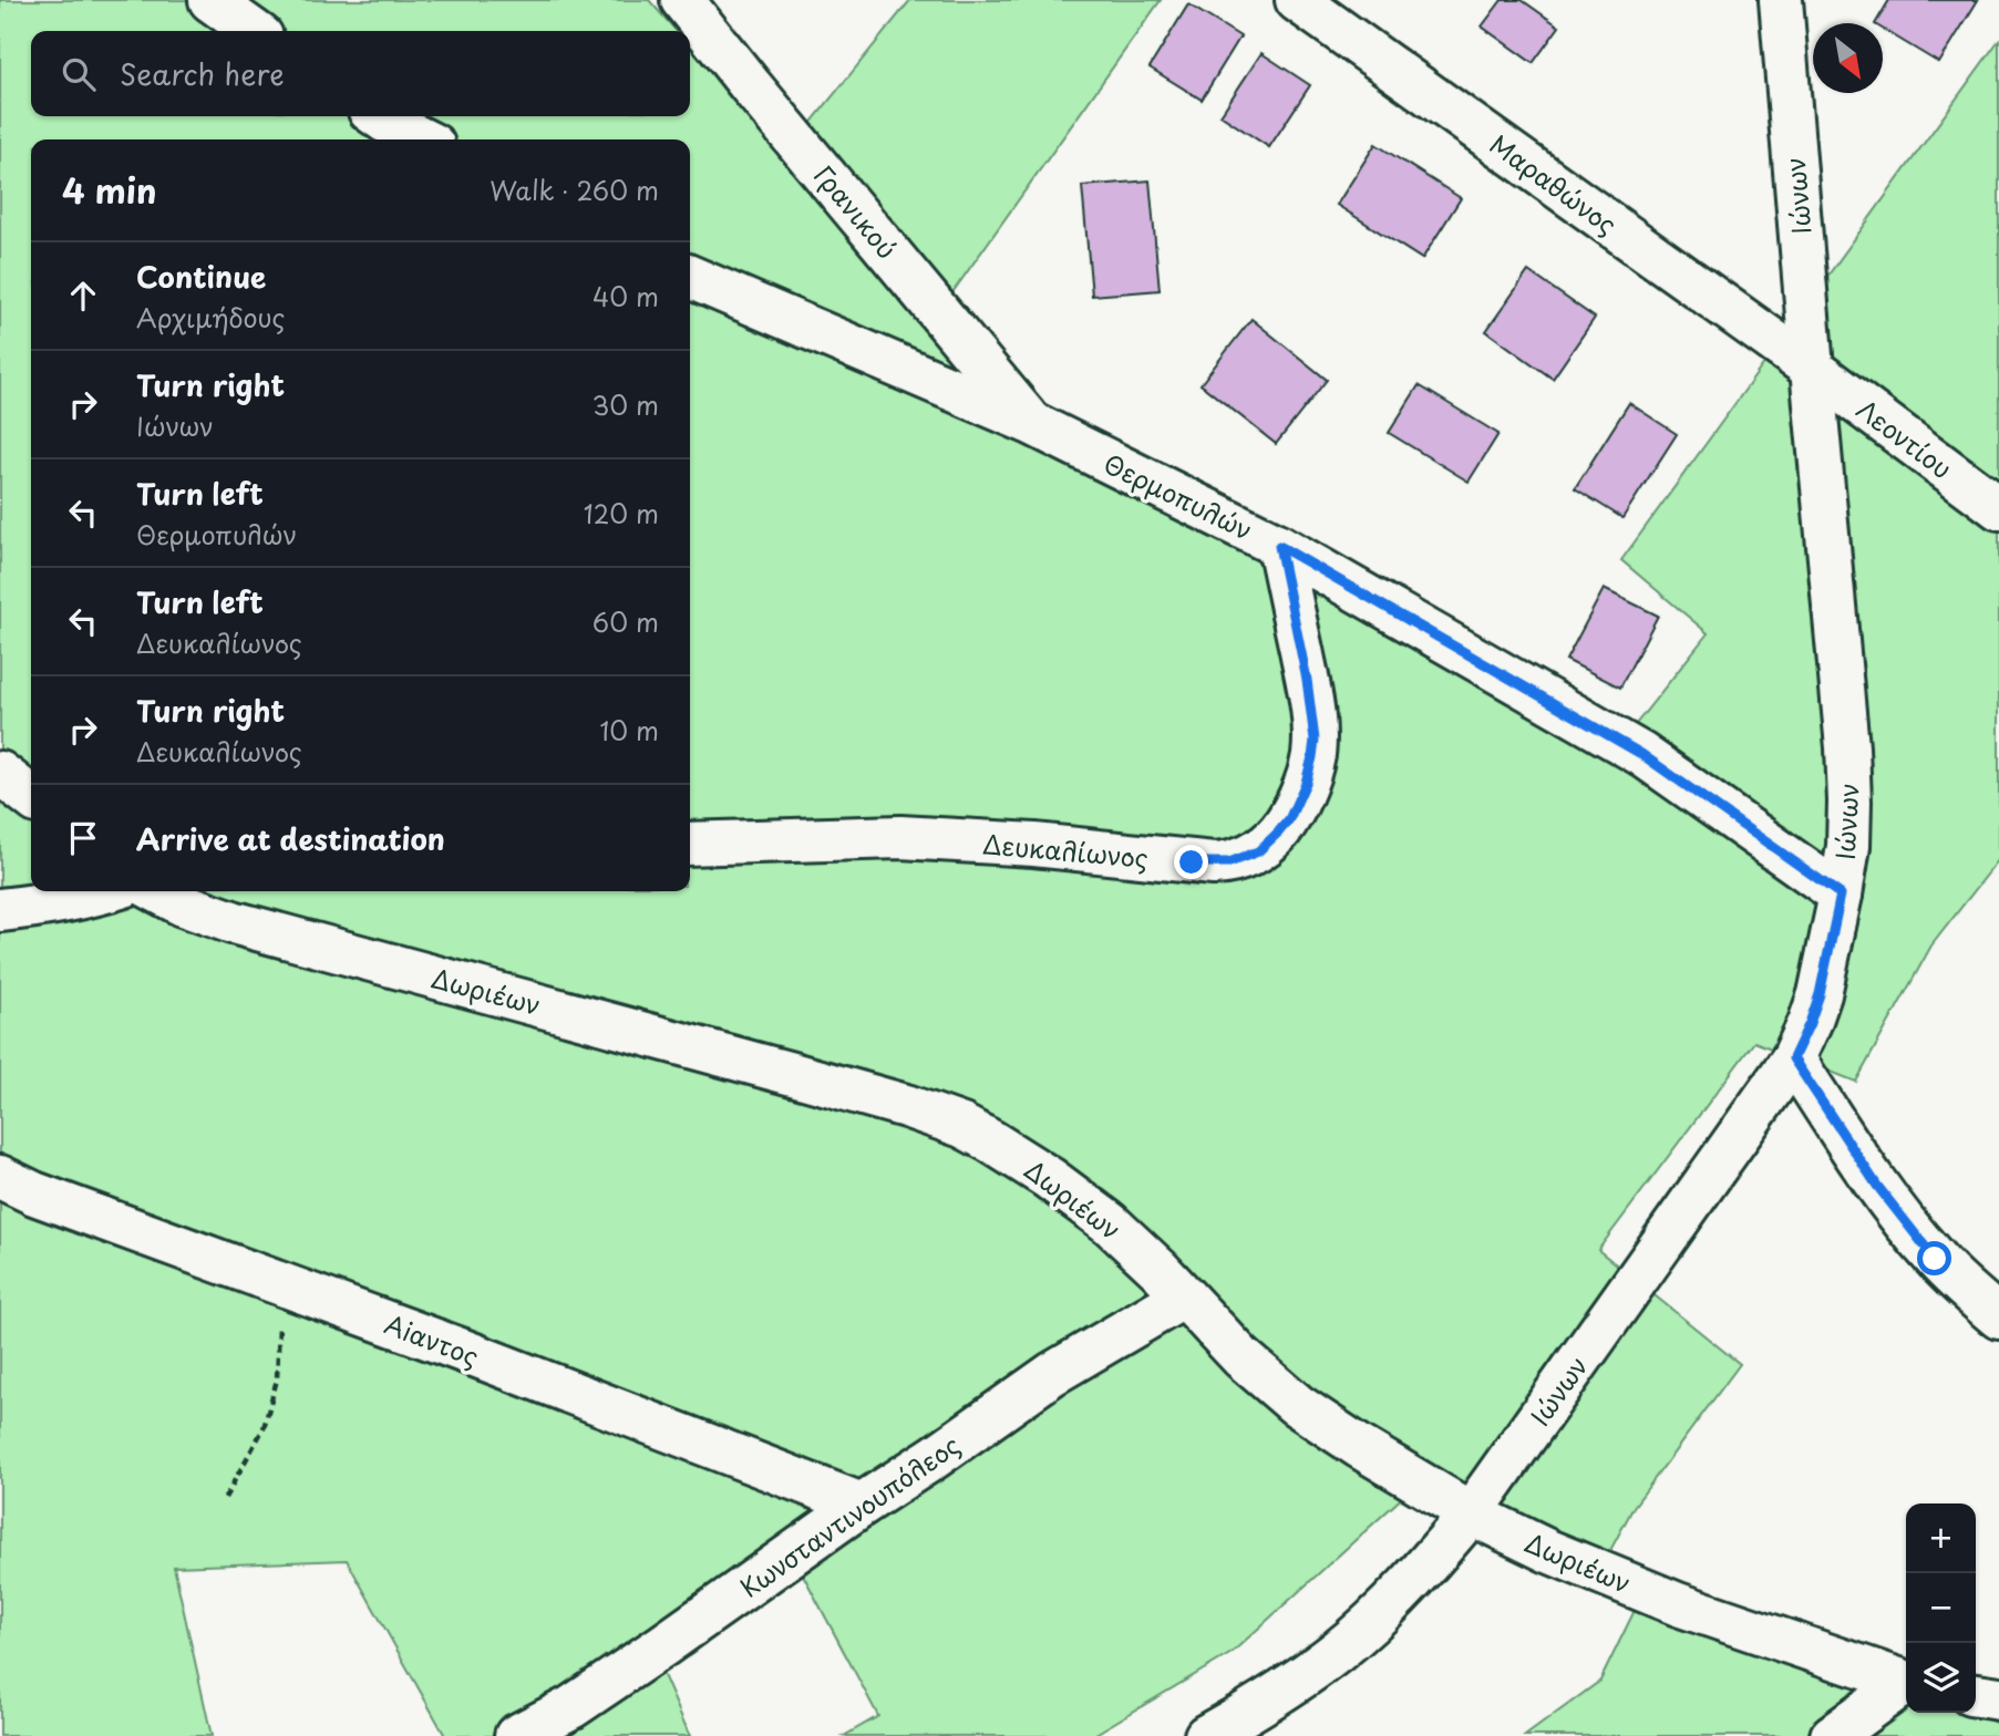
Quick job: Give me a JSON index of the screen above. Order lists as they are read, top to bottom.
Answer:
{
  "streets": {
    "street": [
      "Μαραθώνος",
      "Ιώνων",
      "Γρανικού",
      "Λεοντίου",
      "Θερμοπυλών",
      "Δευκαλίωνος",
      "Δωριέων",
      "Aiαντος",
      "Κωνσταντινουπόλεος"
    ]
  },
  "crossings": [
    ["Μαραθώνος", "Ιώνων"],
    ["Μαραθώνος", "Λεοντίου"],
    ["Ιώνων", "Λεοντίου"],
    ["Ιώνων", "Θερμοπυλών"],
    ["Ιώνων", "Δωριέων"],
    ["Γρανικού", "Θερμοπυλών"],
    ["Θερμοπυλών", "Δευκαλίωνος"],
    ["Δωριέων", "Κωνσταντινουπόλεος"],
    ["Aiαντος", "Κωνσταντινουπόλεος"]
  ],
  "north": "bottom right",
  "page": {
    "search": "Search here",
    "heading": ["4 min", "Walk · 260 m"],
    "list": [
      ["Continue", "Αρχιμήδους", "40 m"],
      ["Turn right", "Ιώνων", "30 m"],
      ["Turn left", "Θερμοπυλών", "120 m"],
      ["Turn left", "Δευκαλίωνος", "60 m"],
      ["Turn right", "Δευκαλίωνος", "10 m"],
      "Arrive at destination"
    ],
    "map_buttons": ["+", "−"]
  }
}
